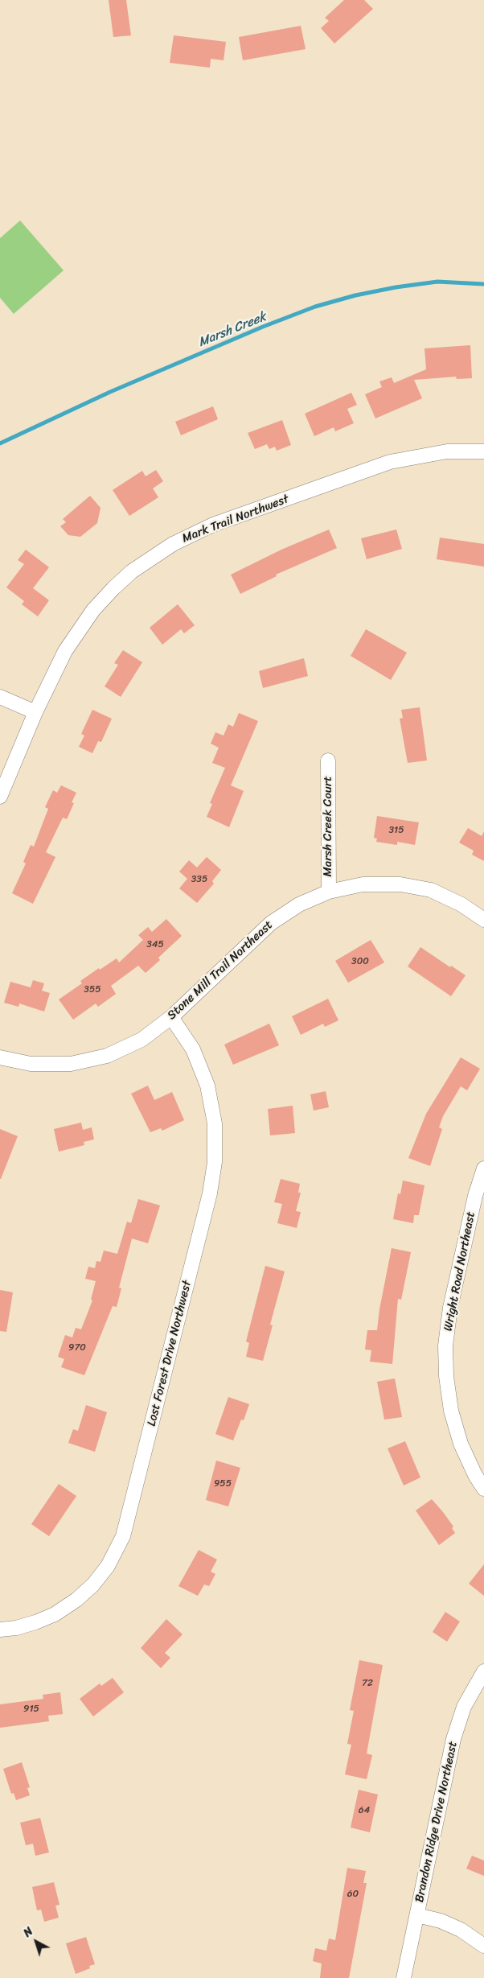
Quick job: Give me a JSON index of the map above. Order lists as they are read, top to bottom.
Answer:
{
  "streets": {
    "street": [
      "Mark Trail Northwest",
      "Marsh Creek Court",
      "Stone Mill Trail Northeast",
      "Wright Road Northeast",
      "Lost Forest Drive Northwest",
      "Brandon Ridge Drive Northeast"
    ]
  },
  "crossings": [
    ["Marsh Creek Court", "Stone Mill Trail Northeast"],
    ["Stone Mill Trail Northeast", "Lost Forest Drive Northwest"]
  ],
  "water": ["Marsh Creek"],
  "house_numbers": [
    "315",
    "335",
    "345",
    "300",
    "355",
    "970",
    "955",
    "72",
    "915",
    "64",
    "60"
  ],
  "north": "top left"
}
